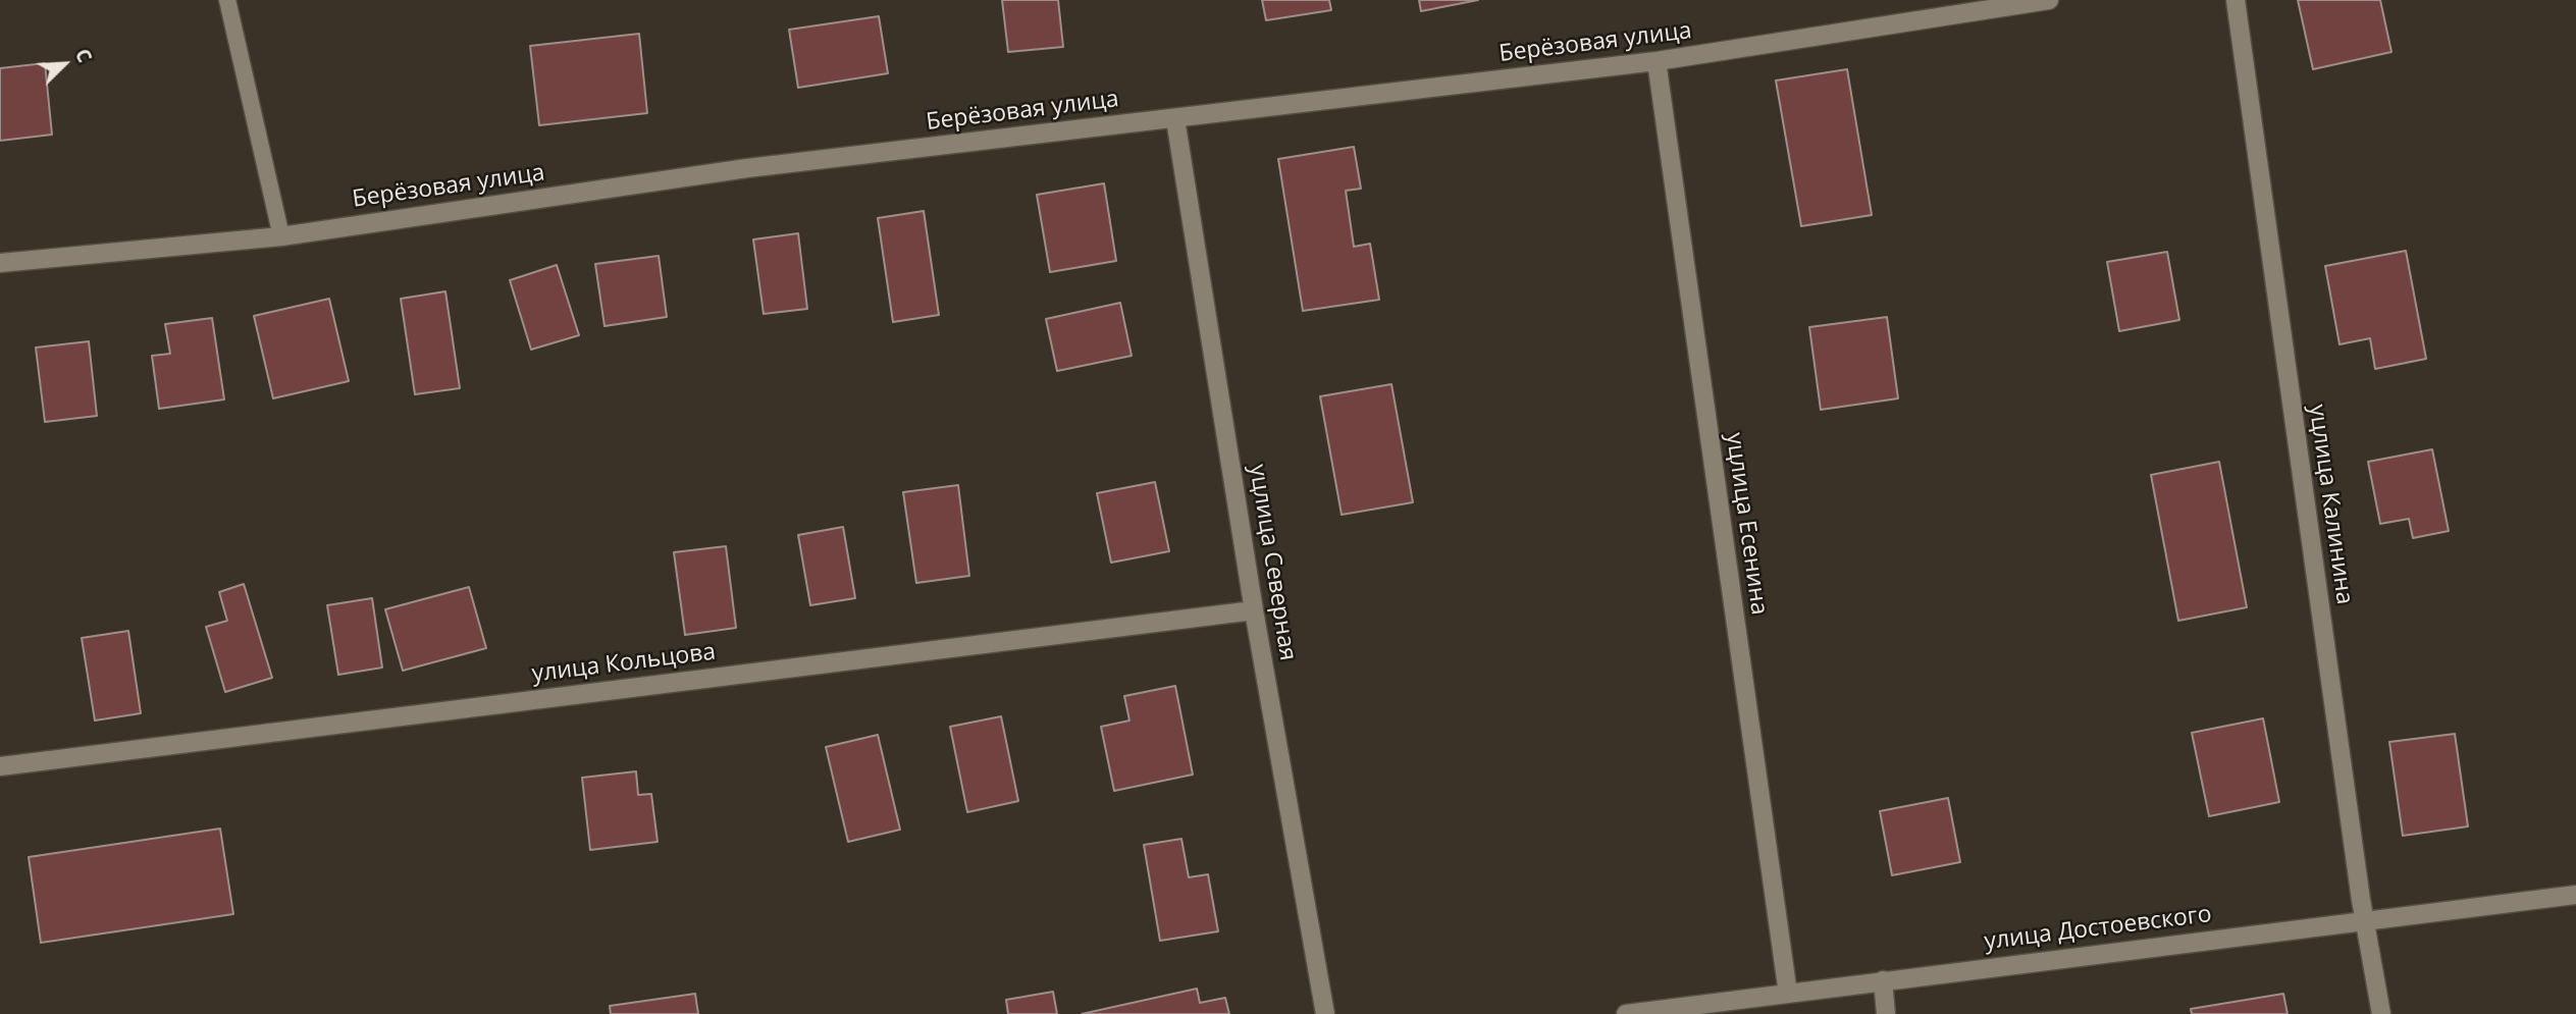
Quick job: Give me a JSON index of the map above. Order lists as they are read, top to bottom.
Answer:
{
  "streets": {
    "street": [
      "Берёзовая улица",
      "уцлица Калинина",
      "уцлица Есенина",
      "уцлица Северная",
      "улица Кольцова",
      "улица Достоевского"
    ]
  },
  "crossings": [
    ["Берёзовая улица", "уцлица Есенина"],
    ["Берёзовая улица", "уцлица Северная"],
    ["уцлица Калинина", "улица Достоевского"],
    ["уцлица Есенина", "улица Достоевского"],
    ["уцлица Северная", "улица Кольцова"]
  ],
  "north": "top right"
}
